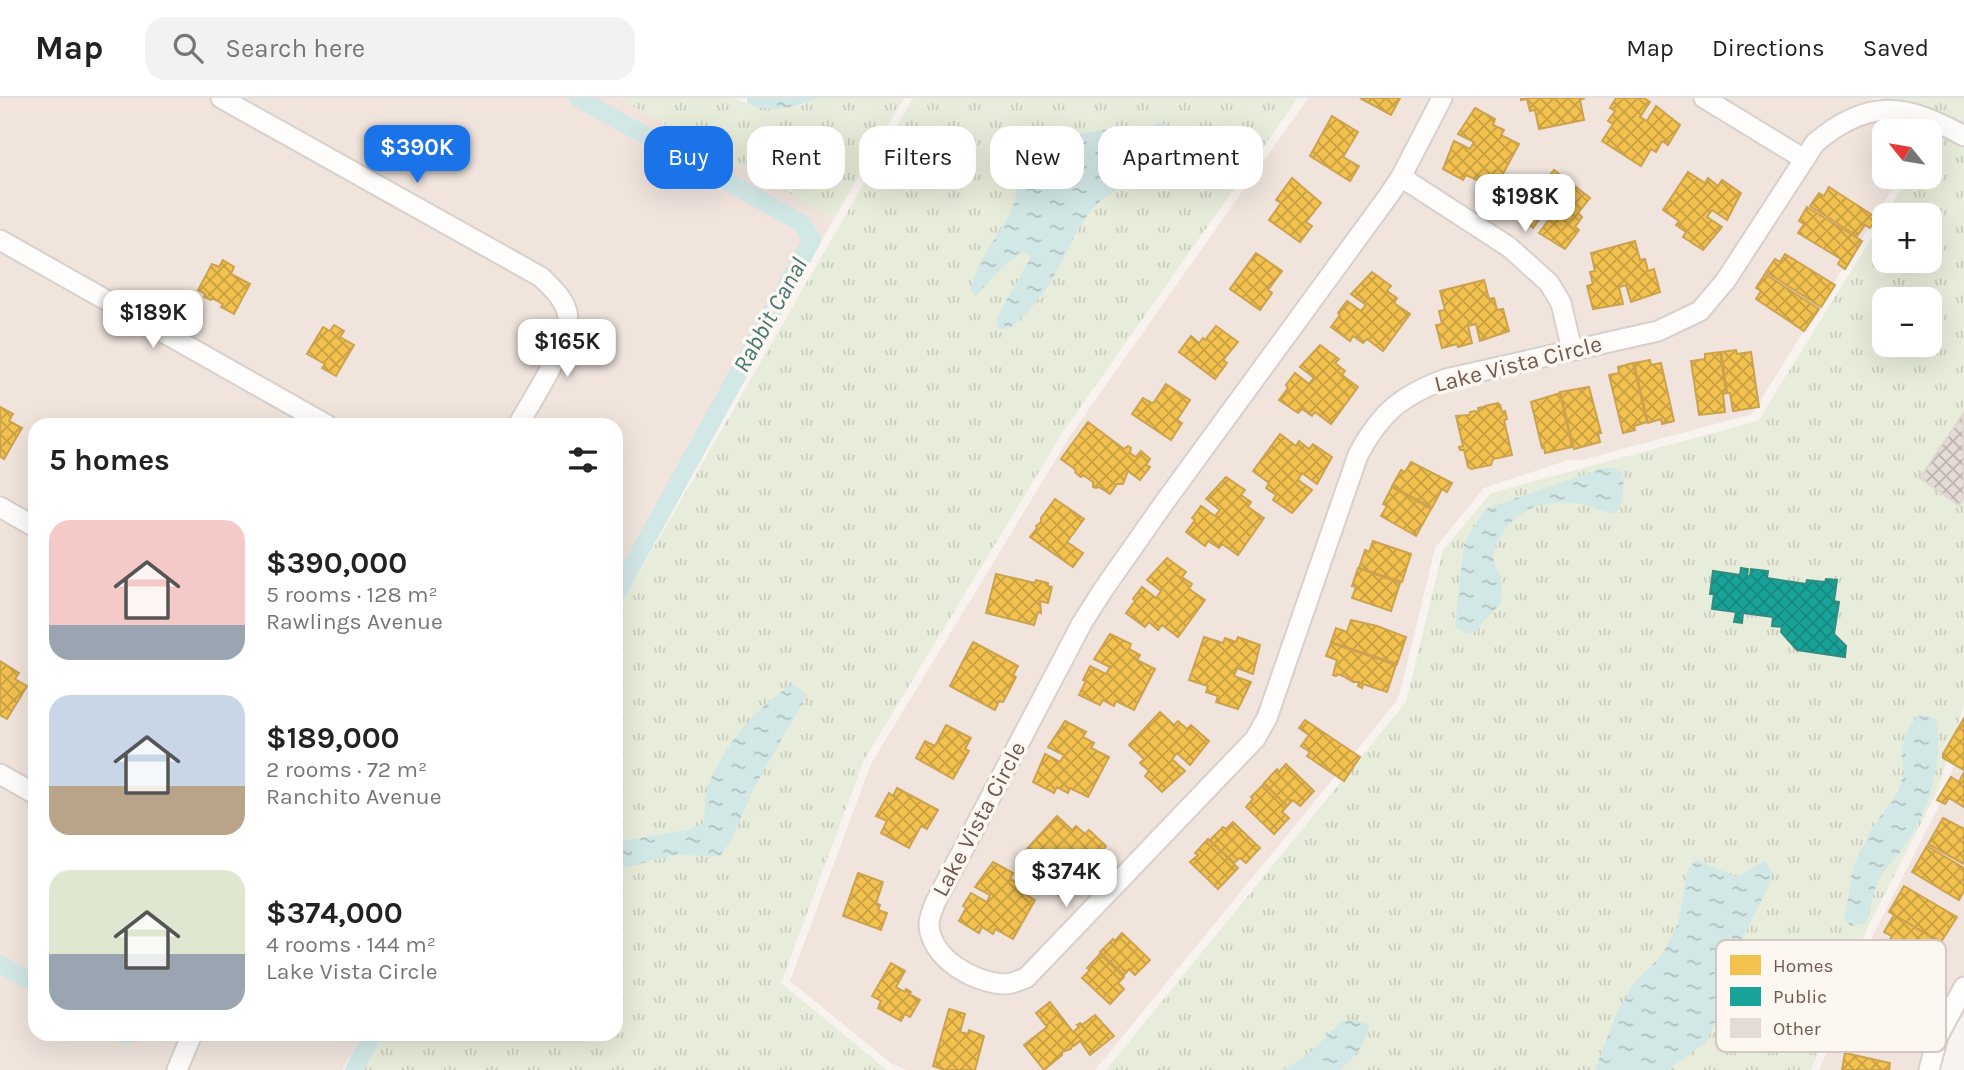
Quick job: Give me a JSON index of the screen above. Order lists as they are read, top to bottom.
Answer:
{
  "streets": {
    "street": ["Lake Vista Circle"]
  },
  "water": ["Rabbit Canal"],
  "legend": ["Homes", "Public", "Other"],
  "north": "top left",
  "page": {
    "header": "Map",
    "search": "Search here",
    "nav": ["Map", "Directions", "Saved"],
    "map_buttons": ["+", "−"],
    "price": [
      "$390K",
      "$198K",
      "$189K",
      "$165K",
      "$374K"
    ],
    "chip": [
      "Buy",
      "Rent",
      "Filters",
      "New",
      "Apartment"
    ],
    "heading": "5 homes",
    "list": [
      {
        "name": "$390,000",
        "note": "5 rooms · 128 m² · Rawlings Avenue"
      },
      {
        "name": "$189,000",
        "note": "2 rooms · 72 m² · Ranchito Avenue"
      },
      {
        "name": "$374,000",
        "note": "4 rooms · 144 m² · Lake Vista Circle"
      }
    ]
  }
}
